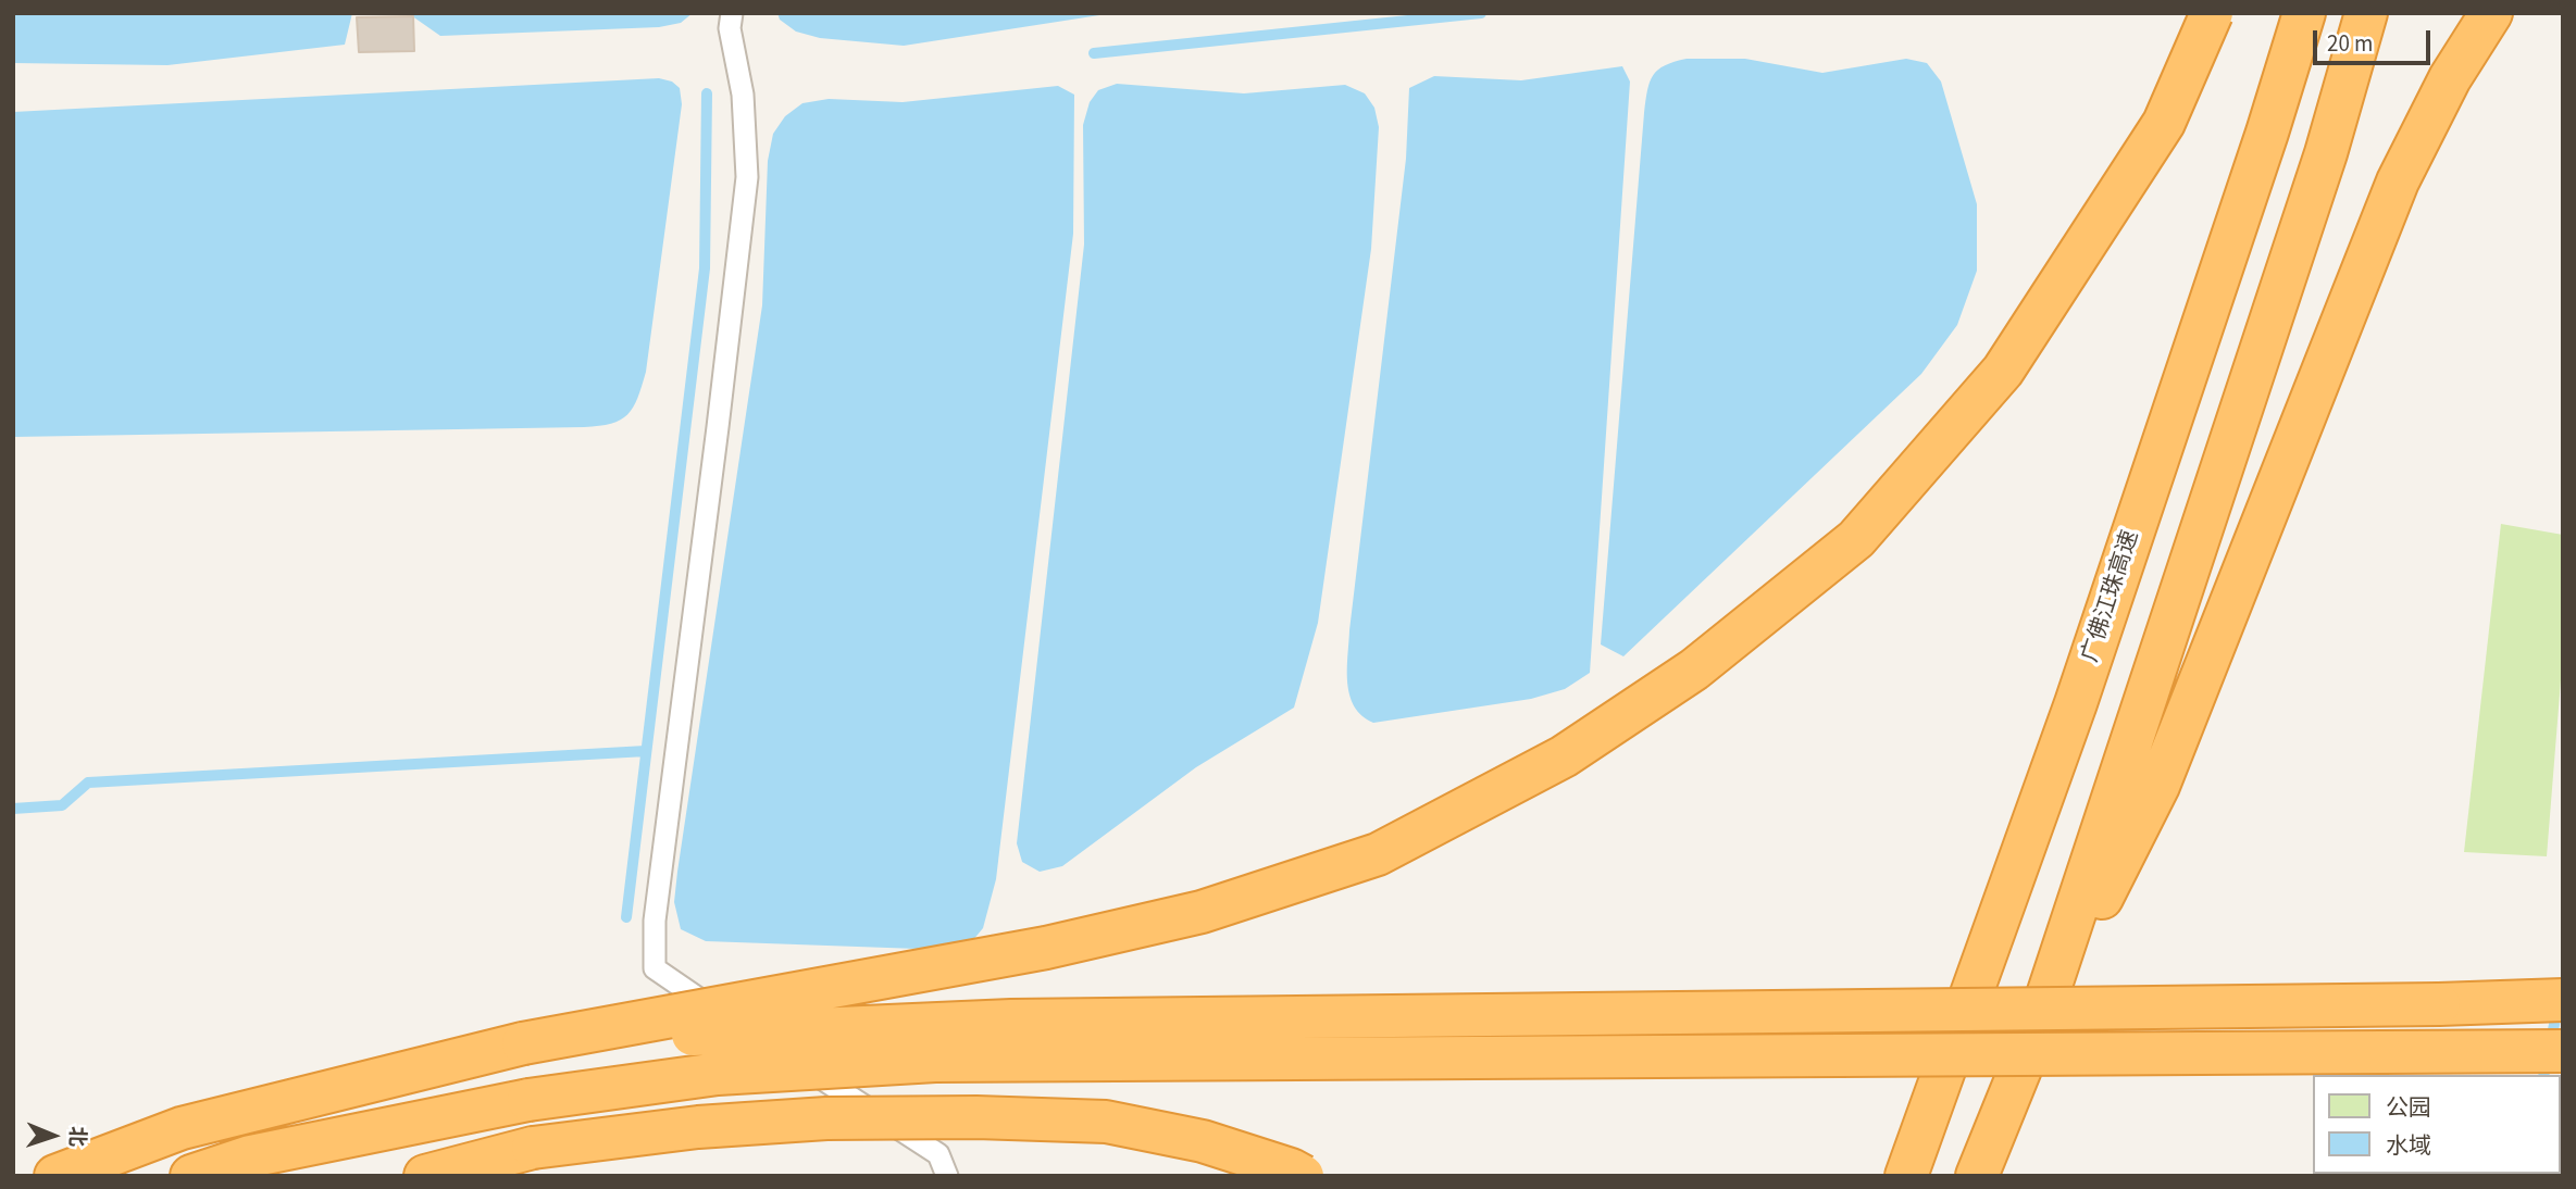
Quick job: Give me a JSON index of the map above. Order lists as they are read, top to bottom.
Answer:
{
  "streets": {
    "highway": ["广佛江珠高速"]
  },
  "legend": ["公园", "水域"],
  "scale_bar": "20 m",
  "north": "right"
}
